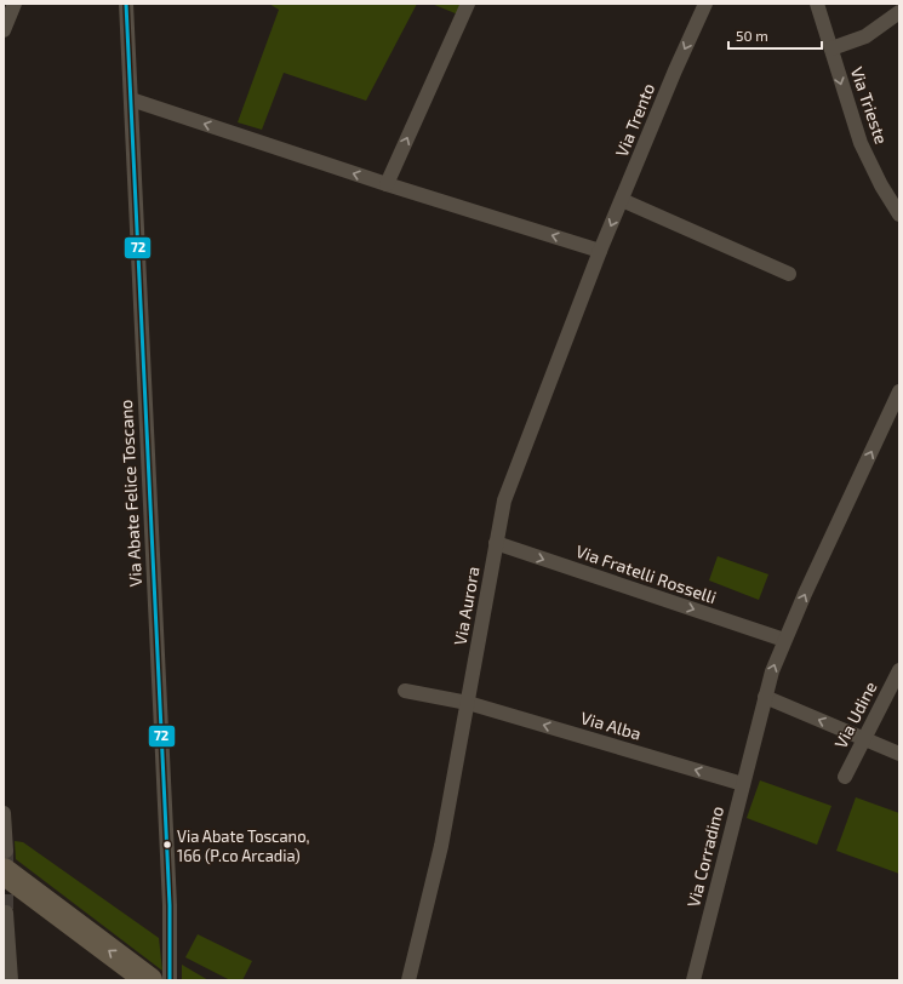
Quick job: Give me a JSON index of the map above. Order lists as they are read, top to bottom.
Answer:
{
  "streets": {
    "street": [
      "Via Trieste",
      "Via Trento",
      "Via Abate Felice Toscano",
      "Via Fratelli Rosselli",
      "Via Aurora",
      "Via Udine",
      "Via Alba",
      "Via Corradino"
    ]
  },
  "crossings": [
    ["Via Trento", "Via Aurora"],
    ["Via Fratelli Rosselli", "Via Aurora"],
    ["Via Fratelli Rosselli", "Via Corradino"],
    ["Via Aurora", "Via Alba"],
    ["Via Alba", "Via Corradino"]
  ],
  "one_way": [
    "Via Trieste",
    "Via Trento",
    "Via Fratelli Rosselli",
    "Via Alba",
    "Via Corradino"
  ],
  "places": ["Via Abate Toscano, 166 (P.co Arcadia)"],
  "lines": ["transit line 72"],
  "scale_bar": "50 m"
}
